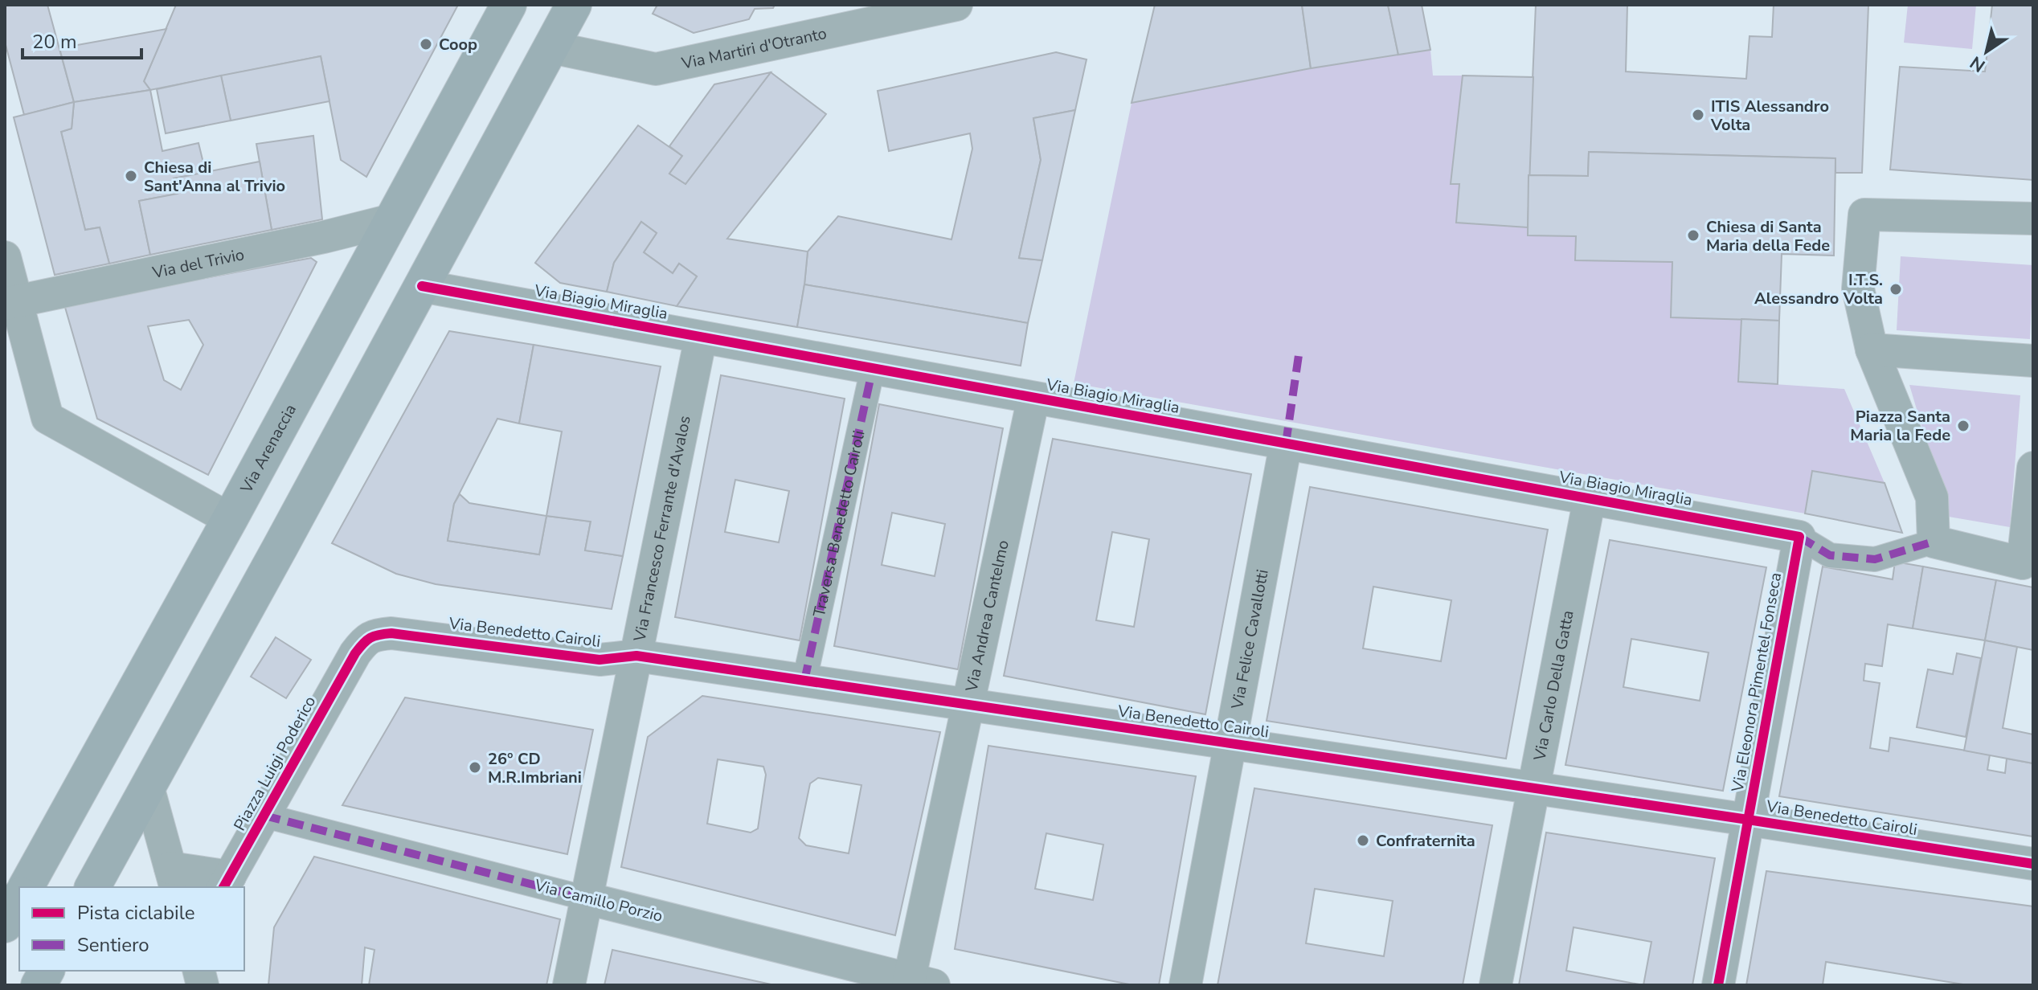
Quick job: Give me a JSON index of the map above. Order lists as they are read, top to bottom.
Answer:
{
  "streets": {
    "main road": ["Via Arenaccia"],
    "street": [
      "Via Martiri d'Otranto",
      "Via del Trivio",
      "Via Biagio Miraglia",
      "Traversa Benedetto Cairoli",
      "Via Francesco Ferrante d'Avalos",
      "Via Andrea Cantelmo",
      "Via Benedetto Cairoli",
      "Via Felice Cavallotti",
      "Via Eleonora Pimentel Fonseca",
      "Via Carlo Della Gatta",
      "Piazza Luigi Poderico",
      "Via Camillo Porzio"
    ]
  },
  "crossings": [
    ["Via del Trivio", "Via Arenaccia"],
    ["Via Biagio Miraglia", "Traversa Benedetto Cairoli"],
    ["Via Biagio Miraglia", "Via Francesco Ferrante d'Avalos"],
    ["Via Biagio Miraglia", "Via Andrea Cantelmo"],
    ["Via Biagio Miraglia", "Via Felice Cavallotti"],
    ["Via Biagio Miraglia", "Via Eleonora Pimentel Fonseca"],
    ["Via Biagio Miraglia", "Via Carlo Della Gatta"],
    ["Traversa Benedetto Cairoli", "Via Benedetto Cairoli"],
    ["Via Francesco Ferrante d'Avalos", "Via Benedetto Cairoli"],
    ["Via Francesco Ferrante d'Avalos", "Via Camillo Porzio"],
    ["Via Andrea Cantelmo", "Via Benedetto Cairoli"],
    ["Via Andrea Cantelmo", "Via Camillo Porzio"],
    ["Via Benedetto Cairoli", "Via Felice Cavallotti"],
    ["Via Benedetto Cairoli", "Via Eleonora Pimentel Fonseca"],
    ["Via Benedetto Cairoli", "Via Carlo Della Gatta"],
    ["Via Benedetto Cairoli", "Piazza Luigi Poderico"],
    ["Piazza Luigi Poderico", "Via Camillo Porzio"]
  ],
  "places": [
    "Coop",
    "ITIS Alessandro Volta",
    "Chiesa di Sant'Anna al Trivio",
    "Chiesa di Santa Maria della Fede",
    "I.T.S. Alessandro Volta",
    "Piazza Santa Maria la Fede",
    "26° CD M.R.Imbriani",
    "Confraternita"
  ],
  "legend": ["Pista ciclabile", "Sentiero"],
  "scale_bar": "20 m",
  "north": "bottom left"
}
